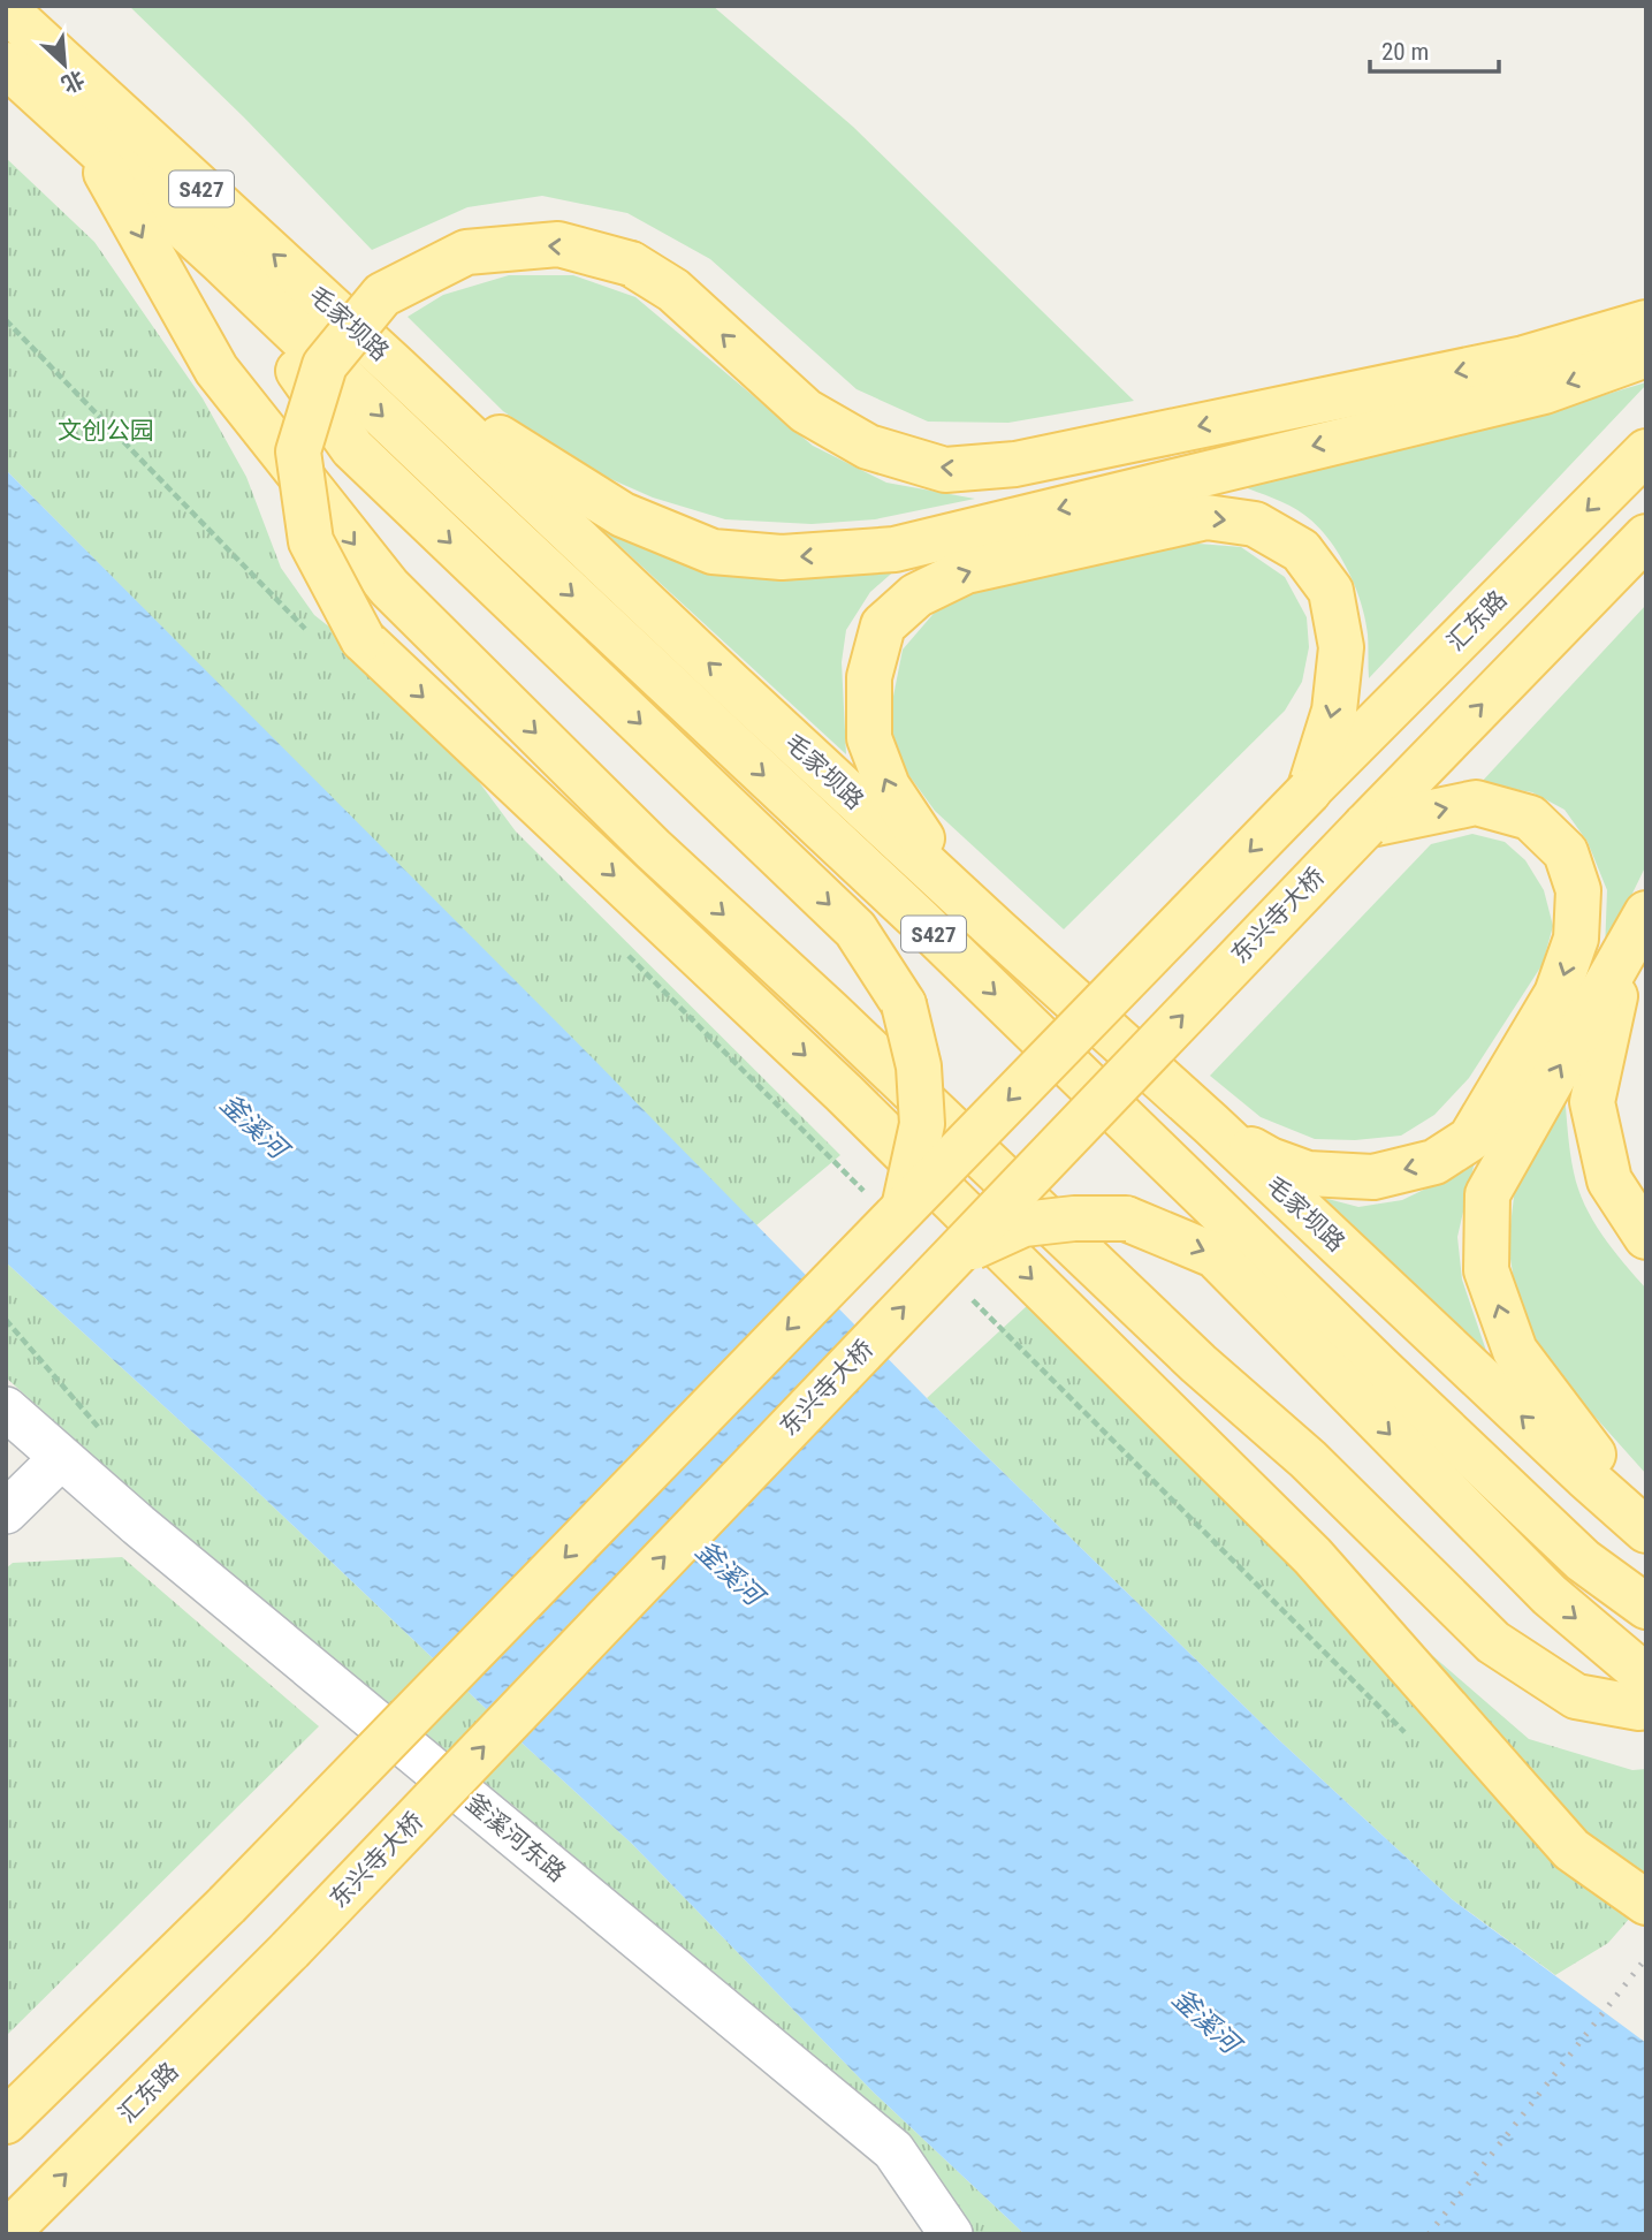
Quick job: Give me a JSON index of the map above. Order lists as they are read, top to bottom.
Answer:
{
  "streets": {
    "main road": [
      "S427",
      "毛家坝路",
      "汇东路",
      "东兴寺大桥"
    ],
    "street": ["釜溪河东路"]
  },
  "crossings": [
    ["汇东路", "东兴寺大桥"]
  ],
  "water": ["釜溪河"],
  "parks": ["文创公园"],
  "scale_bar": "20 m",
  "north": "bottom right"
}
